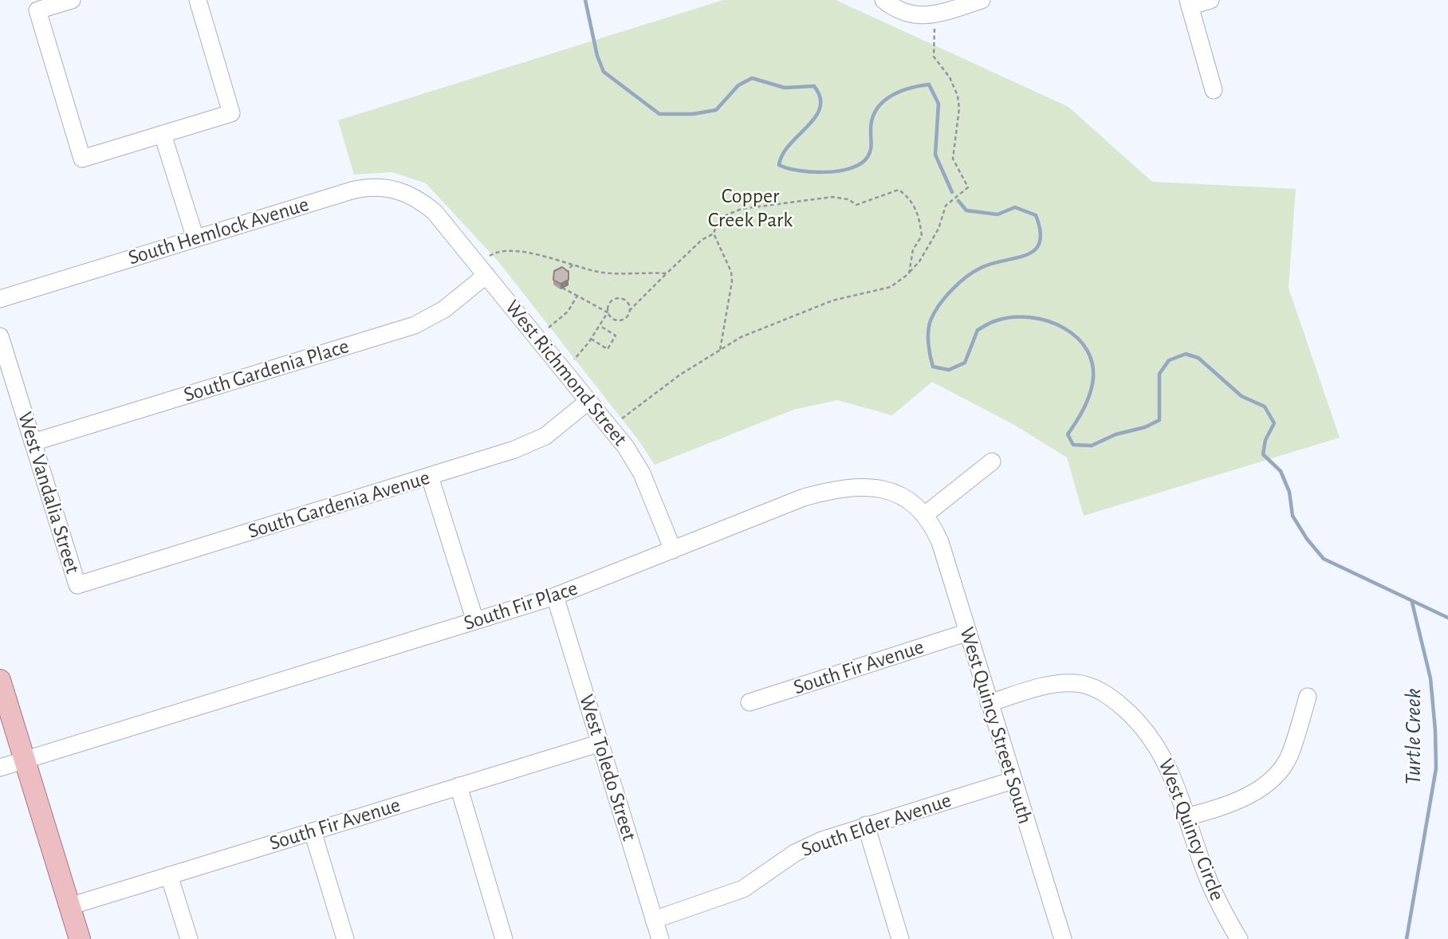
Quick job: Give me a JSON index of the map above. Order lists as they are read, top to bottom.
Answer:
{
  "streets": {
    "street": [
      "South Hemlock Avenue",
      "South Gardenia Place",
      "West Richmond Street",
      "West Vandalia Street",
      "South Gardenia Avenue",
      "South Fir Place",
      "South Fir Avenue",
      "West Quincy Street South",
      "West Toledo Street",
      "South Elder Avenue",
      "West Quincy Circle"
    ]
  },
  "crossings": [
    ["South Hemlock Avenue", "West Richmond Street"],
    ["South Gardenia Place", "West Richmond Street"],
    ["South Gardenia Place", "West Vandalia Street"],
    ["West Richmond Street", "South Gardenia Avenue"],
    ["West Richmond Street", "South Fir Place"],
    ["West Vandalia Street", "South Gardenia Avenue"],
    ["South Fir Place", "West Quincy Street South"],
    ["South Fir Place", "West Toledo Street"],
    ["South Fir Avenue", "West Quincy Street South"],
    ["South Fir Avenue", "West Toledo Street"],
    ["West Quincy Street South", "South Elder Avenue"],
    ["West Quincy Street South", "West Quincy Circle"],
    ["West Toledo Street", "South Elder Avenue"]
  ],
  "water": ["Turtle Creek"],
  "parks": ["Copper Creek Park"]
}
